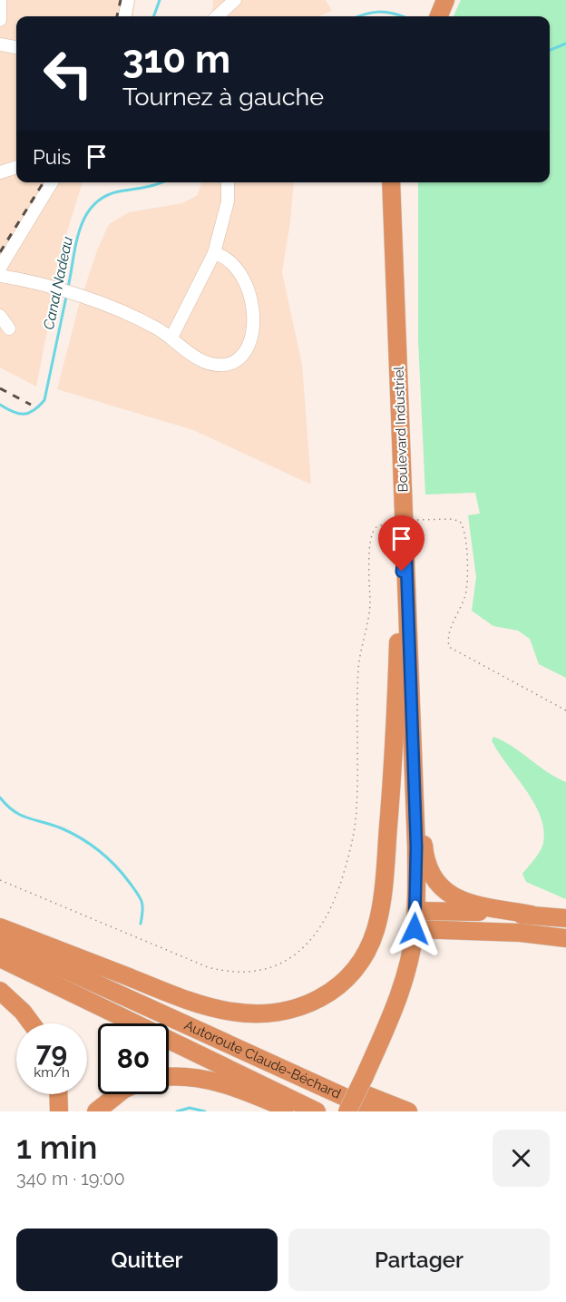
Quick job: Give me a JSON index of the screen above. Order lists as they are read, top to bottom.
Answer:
{
  "streets": {
    "highway": ["Boulevard Industriel", "Autoroute Claude-Béchard"]
  },
  "water": ["Canal Nadeau"],
  "page": {
    "turn": ["310 m", "Tournez à gauche"],
    "then": "Puis",
    "speed": "79 km/h",
    "limit": "80",
    "heading": ["1 min", "340 m · 19:00"],
    "buttons": ["Quitter", "Partager"]
  }
}
